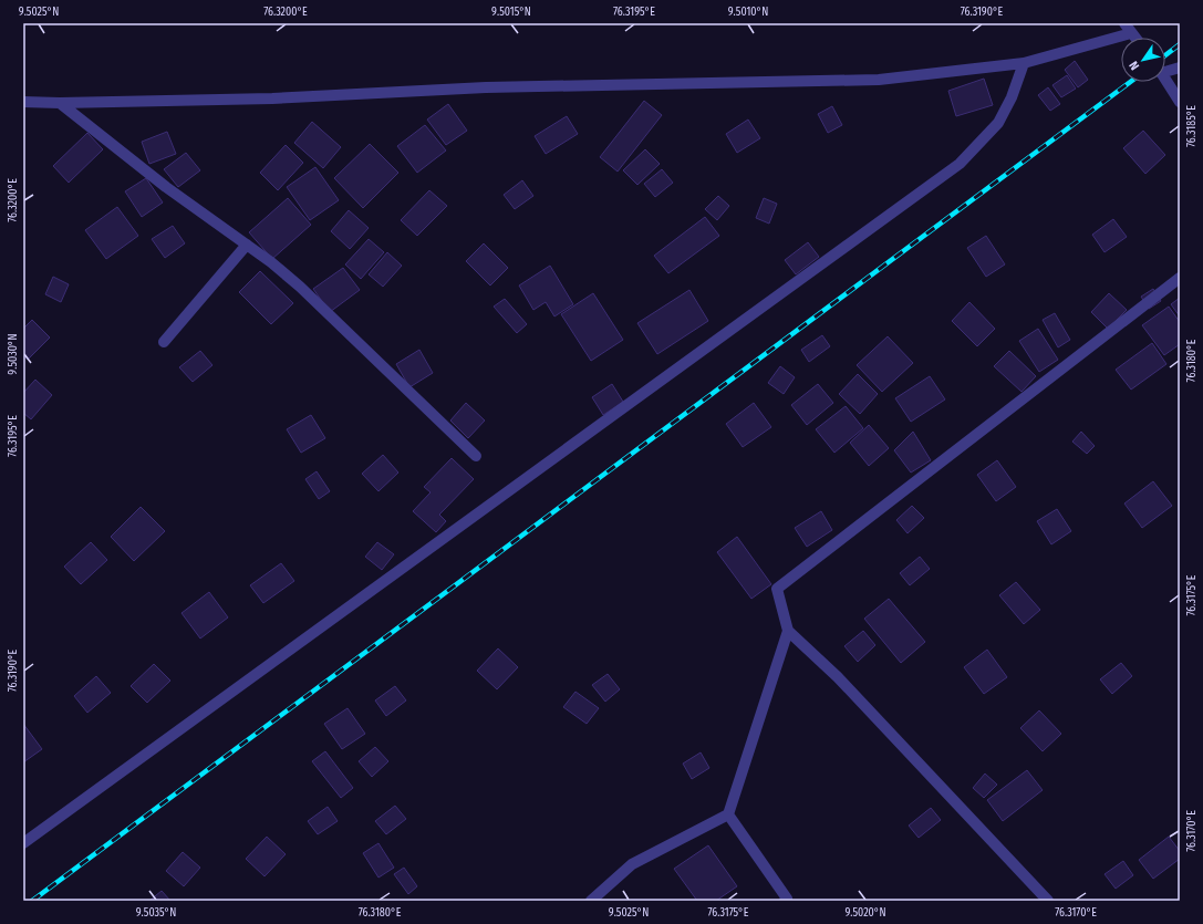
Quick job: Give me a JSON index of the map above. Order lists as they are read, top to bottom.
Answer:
{
  "north": "bottom left",
  "coordinates": [
    "9.5025°N",
    "76.3200°E",
    "9.5015°N",
    "76.3195°E",
    "9.5010°N",
    "76.3190°E",
    "76.3185°E",
    "9.5030°N",
    "76.3180°E",
    "76.3175°E",
    "76.3170°E",
    "9.5035°N",
    "9.5020°N"
  ]
}
